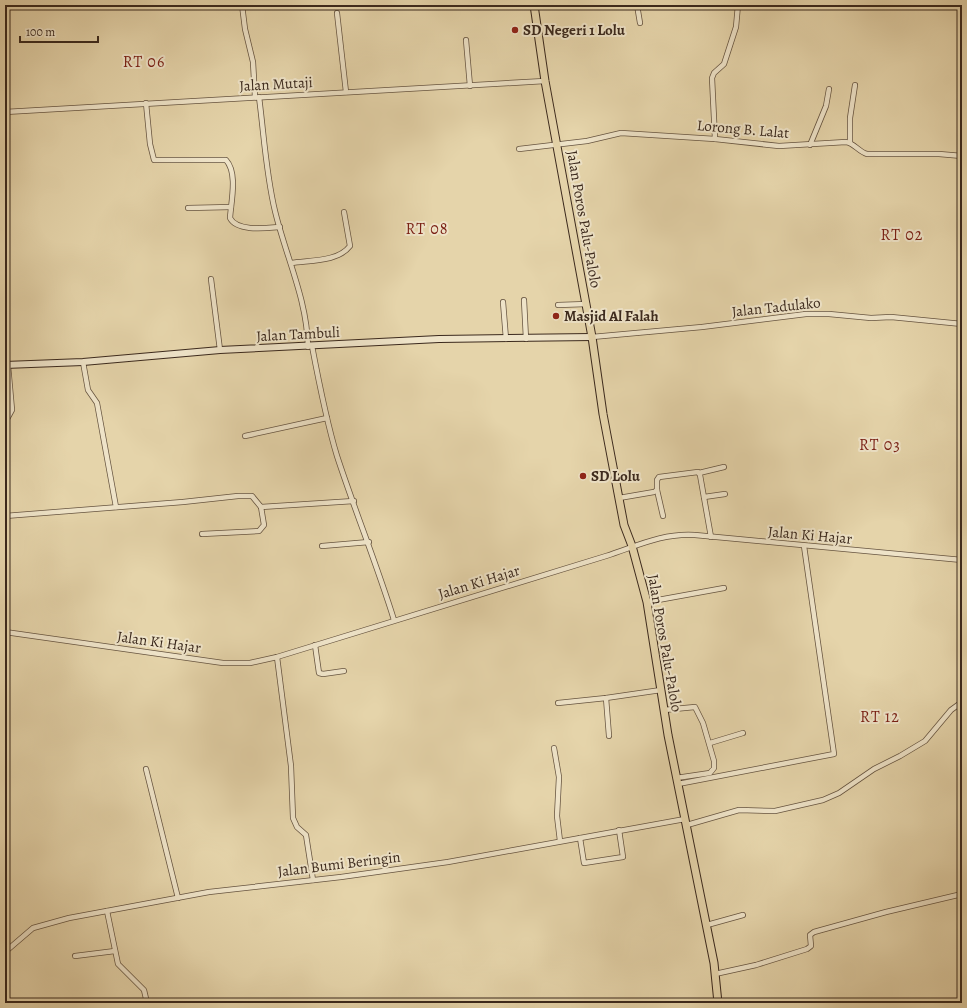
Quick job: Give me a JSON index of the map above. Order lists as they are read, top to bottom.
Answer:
{
  "streets": {
    "main road": ["Jalan Poros Palu-Palolo"],
    "street": [
      "Jalan Mutaji",
      "Lorong B. Lalat",
      "Jalan Tadulako",
      "Jalan Tambuli",
      "Jalan Ki Hajar",
      "Jalan Bumi Beringin"
    ]
  },
  "crossings": [
    ["Jalan Mutaji", "Jalan Poros Palu-Palolo"],
    ["Lorong B. Lalat", "Jalan Poros Palu-Palolo"],
    ["Jalan Poros Palu-Palolo", "Jalan Tadulako"],
    ["Jalan Poros Palu-Palolo", "Jalan Tambuli"],
    ["Jalan Poros Palu-Palolo", "Jalan Ki Hajar"],
    ["Jalan Poros Palu-Palolo", "Jalan Bumi Beringin"],
    ["Jalan Tadulako", "Jalan Tambuli"]
  ],
  "districts": [
    "RT 06",
    "RT 08",
    "RT 02",
    "RT 03",
    "RT 12"
  ],
  "places": ["SD Negeri 1 Lolu", "Masjid Al Falah", "SD Lolu"],
  "scale_bar": "100 m"
}
